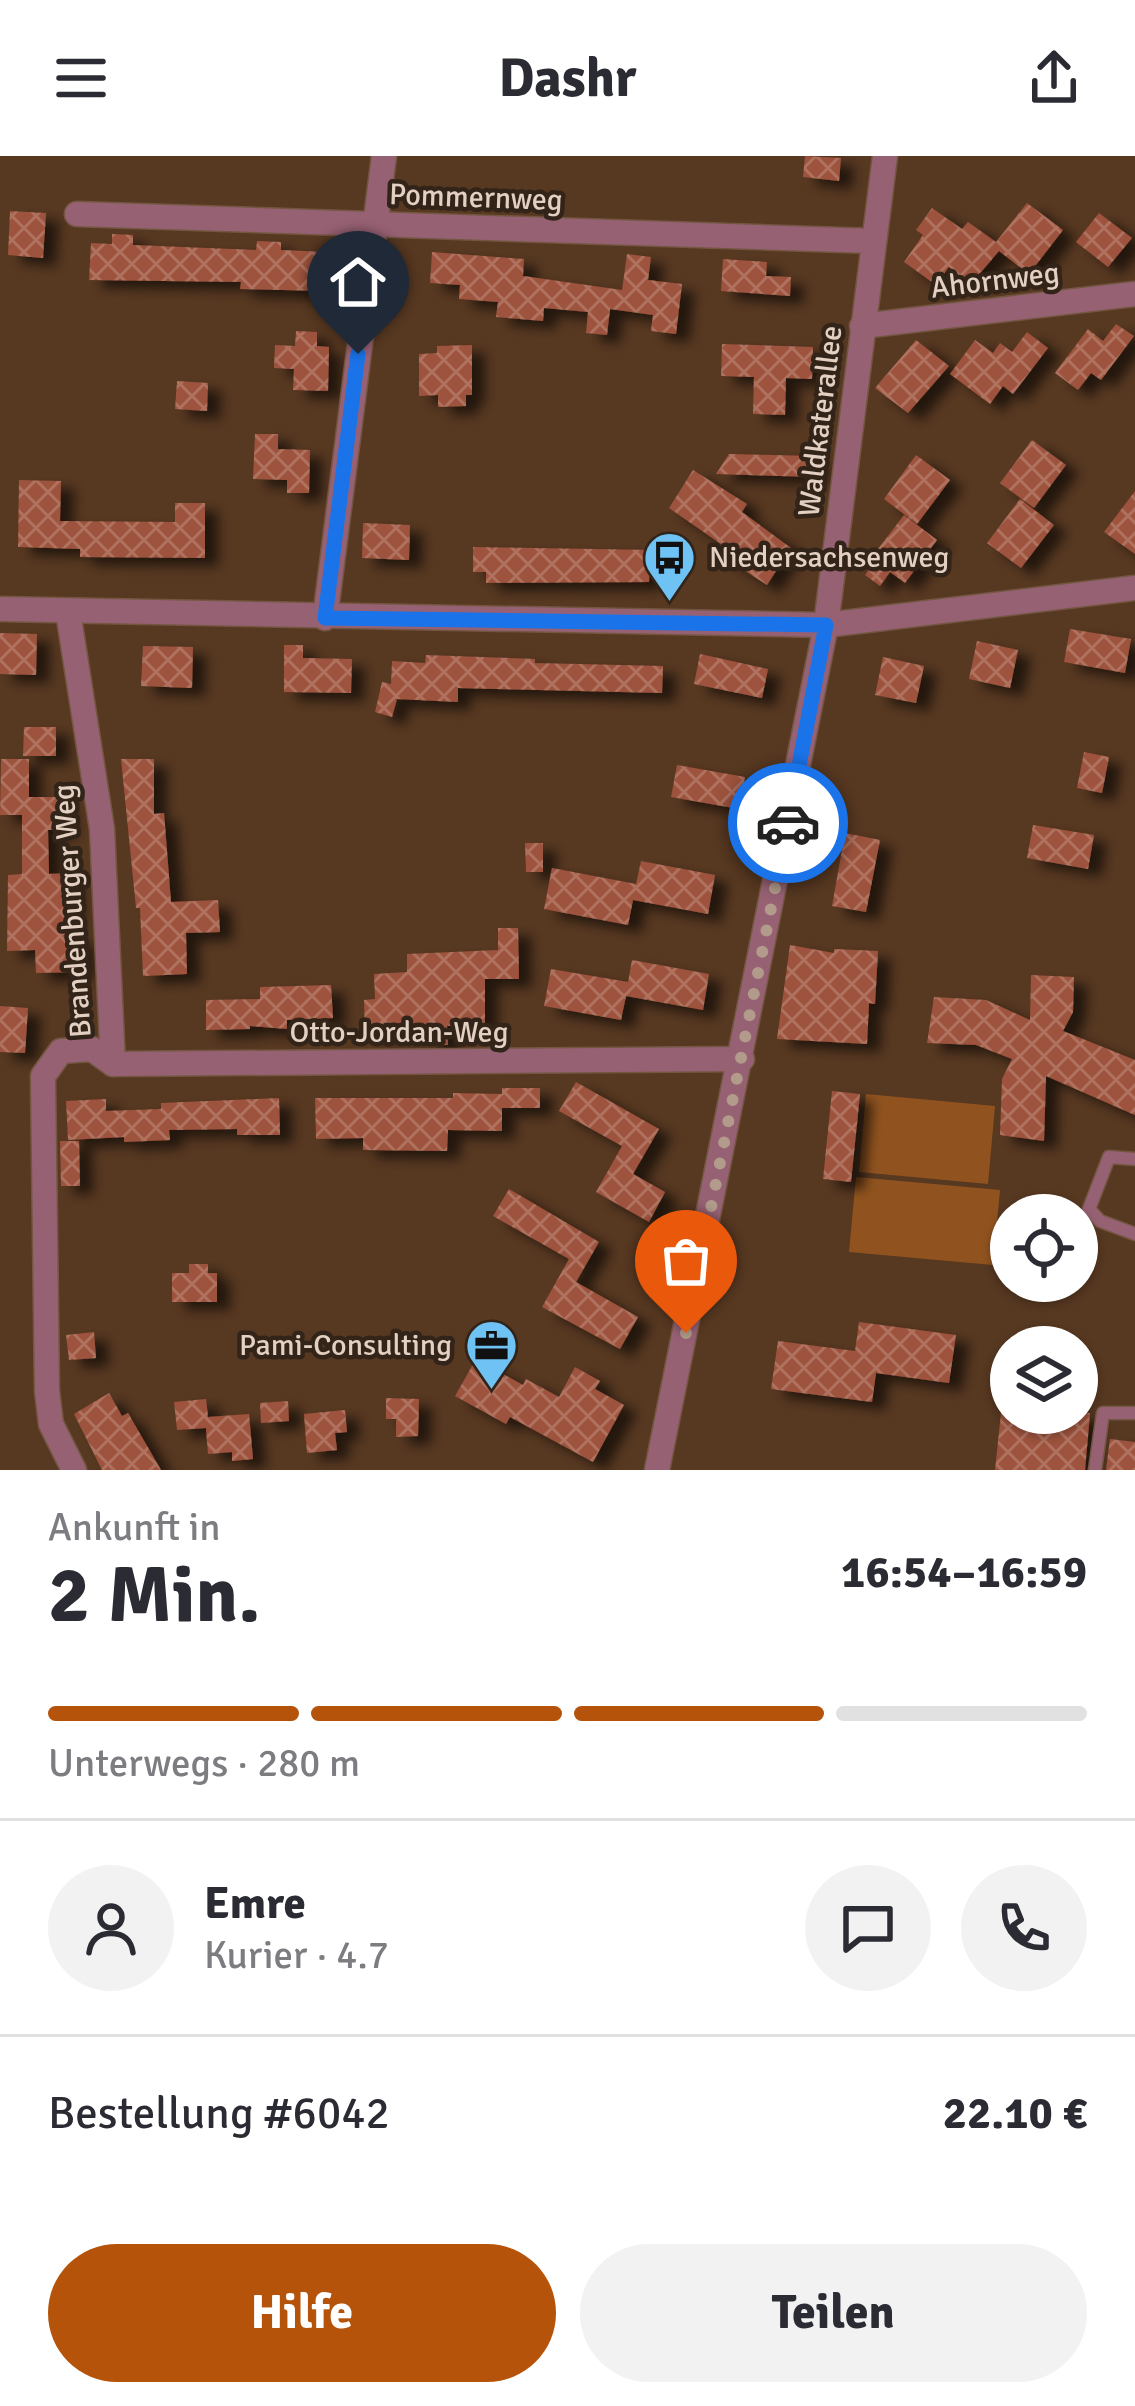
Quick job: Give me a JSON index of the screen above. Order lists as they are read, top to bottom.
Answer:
{
  "streets": {
    "street": [
      "Pommernweg",
      "Ahornweg",
      "Waldkaterallee",
      "Brandenburger Weg",
      "Otto-Jordan-Weg"
    ]
  },
  "crossings": [
    ["Pommernweg", "Waldkaterallee"],
    ["Ahornweg", "Waldkaterallee"],
    ["Waldkaterallee", "Otto-Jordan-Weg"],
    ["Brandenburger Weg", "Otto-Jordan-Weg"]
  ],
  "places": {
    "bus stop": ["Niedersachsenweg"],
    "office": ["Pami-Consulting"]
  },
  "page": {
    "header": "Dashr",
    "heading": ["2 Min.", "Ankunft in", "16:54–16:59"],
    "panel": [
      "Emre",
      "Kurier · 4.7",
      "Bestellung #6042",
      "22.10 €"
    ],
    "bar": "Unterwegs · 280 m",
    "buttons": ["Hilfe", "Teilen"]
  }
}
